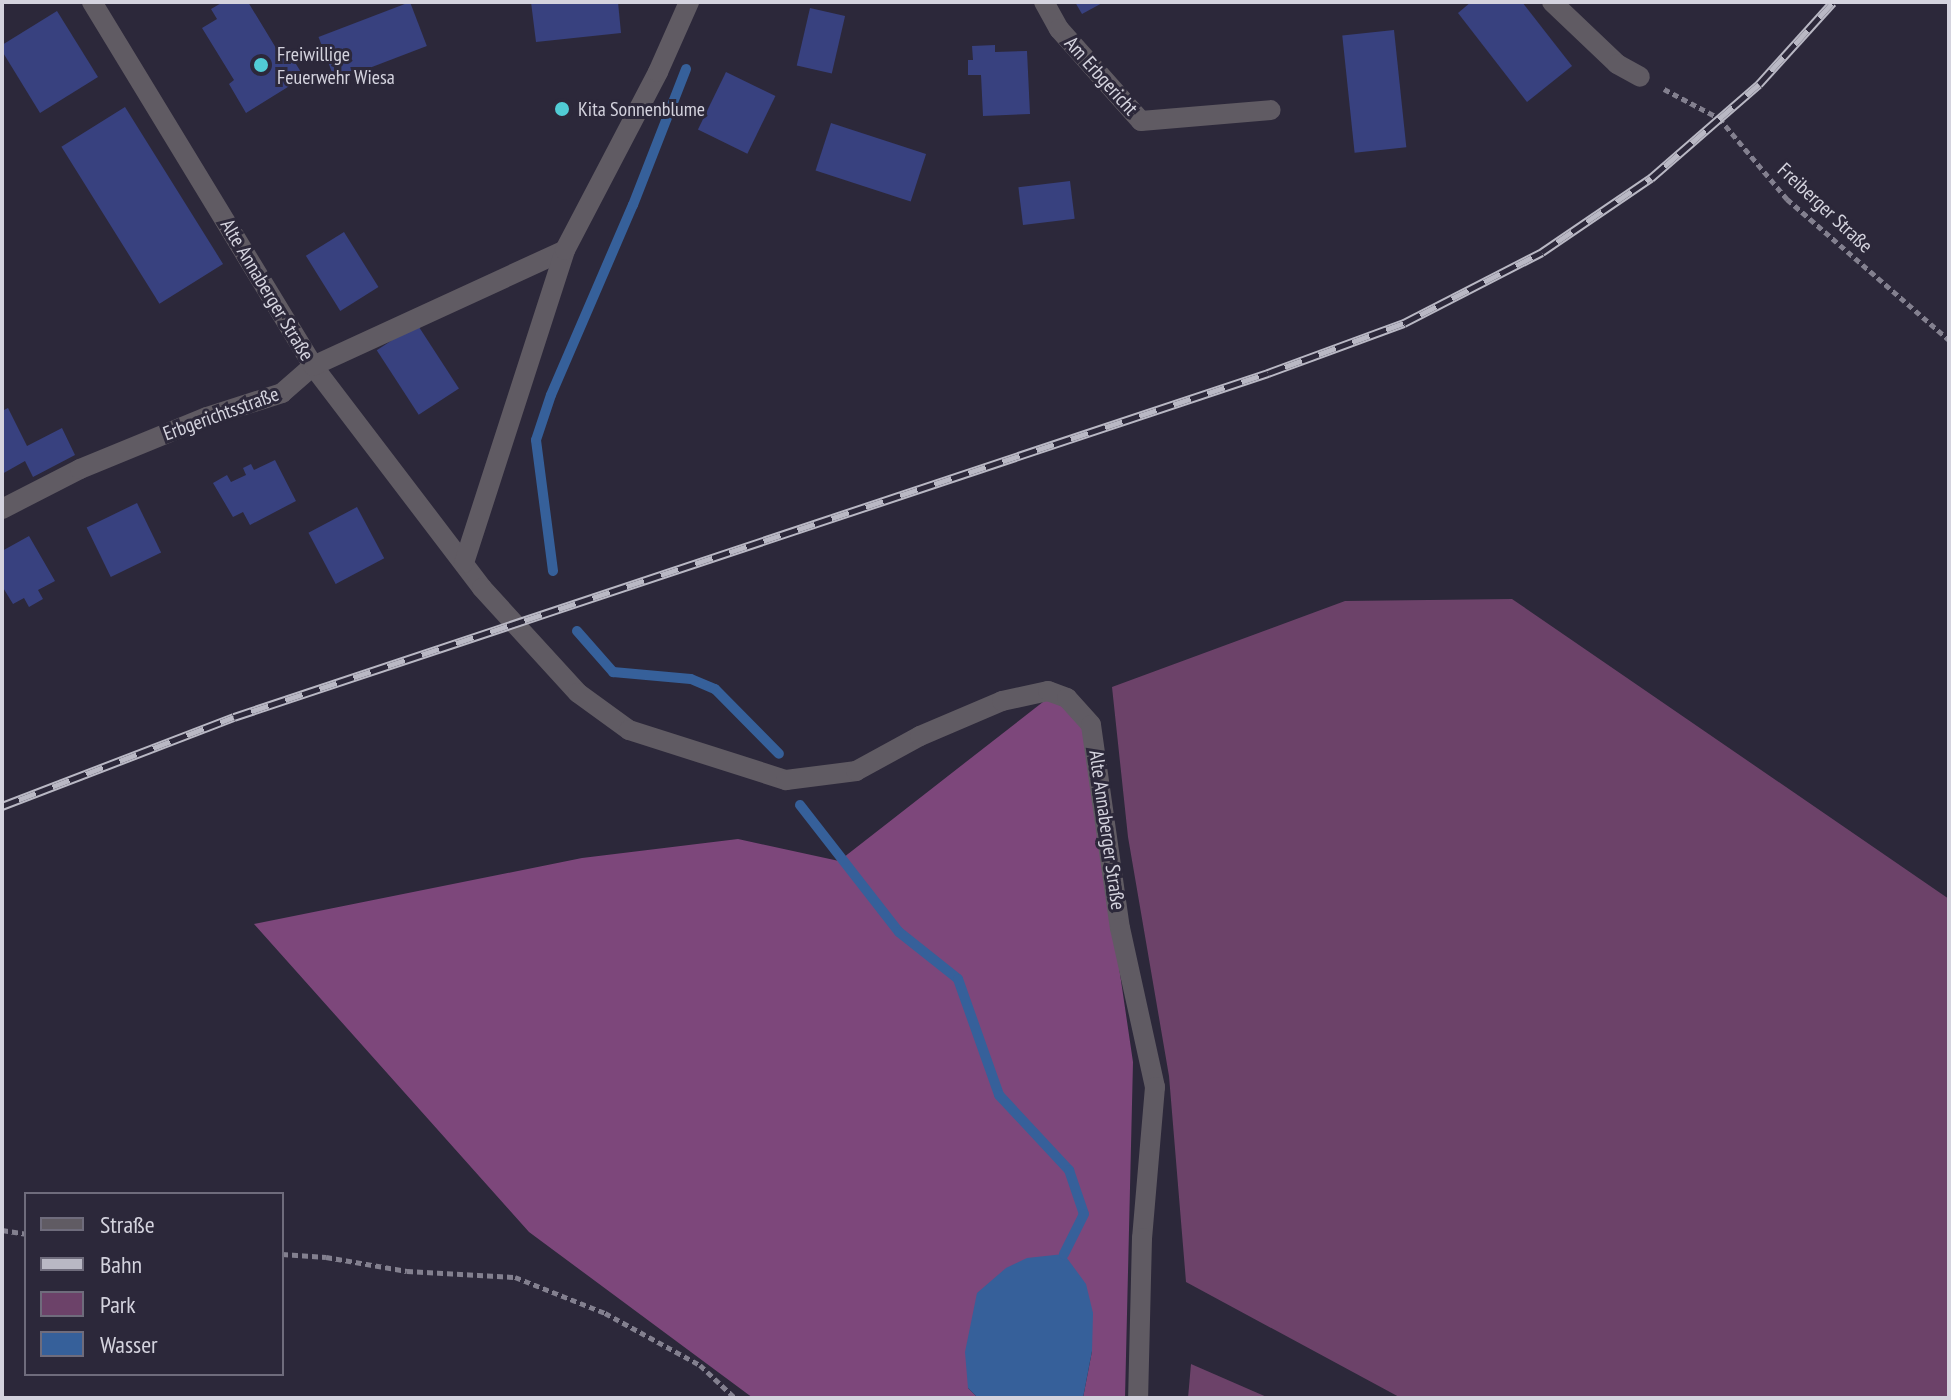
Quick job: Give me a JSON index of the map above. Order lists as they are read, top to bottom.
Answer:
{
  "streets": {
    "street": ["Am Erbgericht", "Alte Annaberger Straße", "Erbgerichtsstraße"],
    "path": ["Freiberger Straße"]
  },
  "crossings": [
    ["Alte Annaberger Straße", "Erbgerichtsstraße"]
  ],
  "places": ["Freiwillige Feuerwehr Wiesa", "Kita Sonnenblume"],
  "legend": [
    "Straße",
    "Bahn",
    "Park",
    "Wasser"
  ]
}
